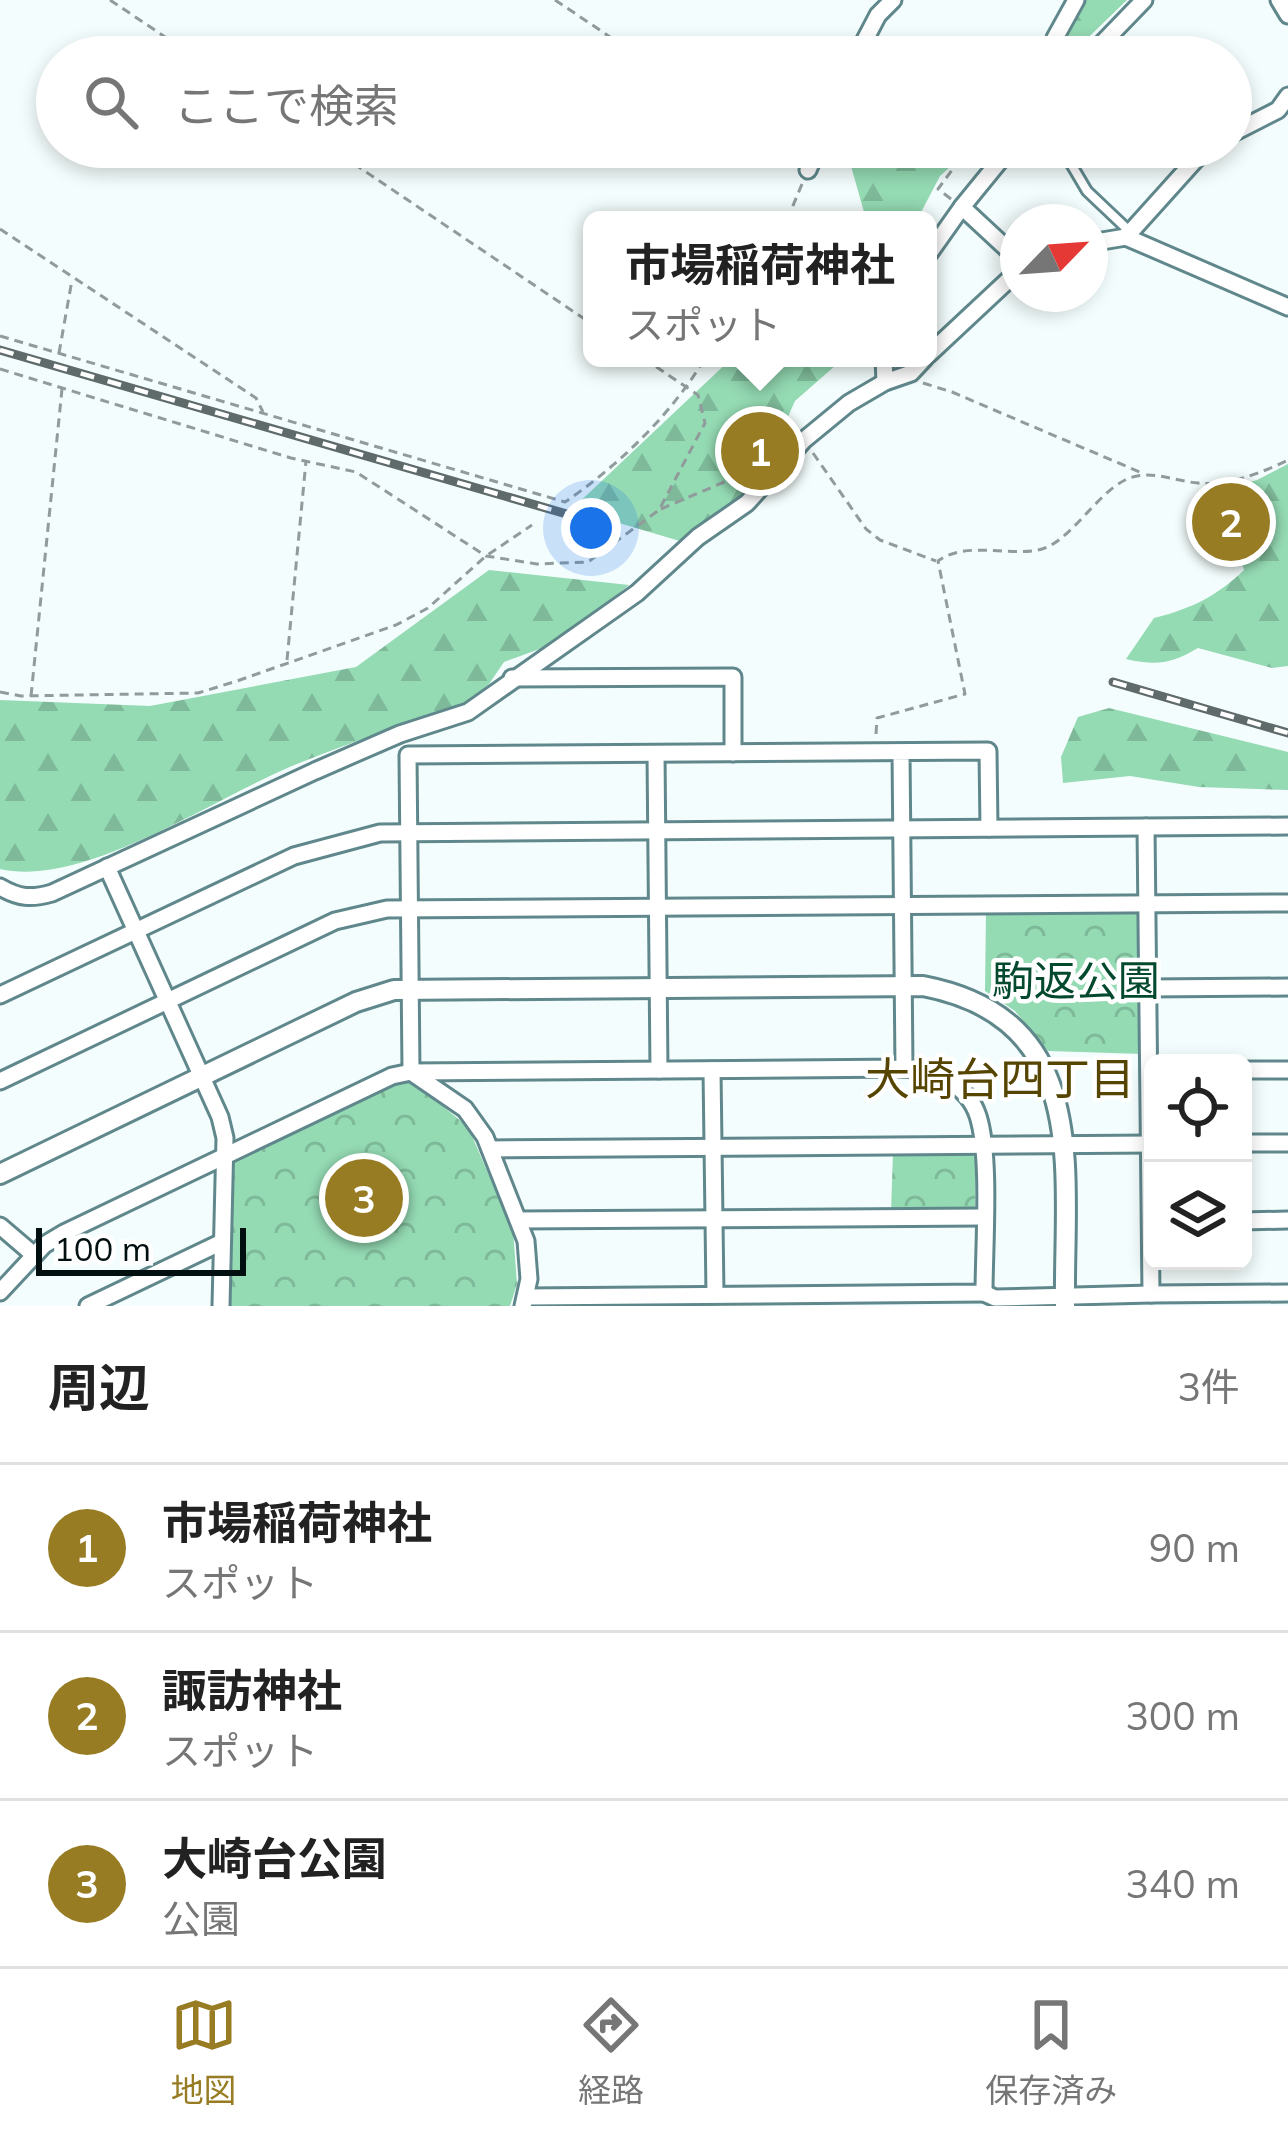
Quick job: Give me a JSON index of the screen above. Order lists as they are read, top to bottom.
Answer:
{
  "districts": ["大崎台四丁目"],
  "parks": ["駒返公園"],
  "scale_bar": "100 m",
  "north": "top right",
  "page": {
    "search": "ここで検索",
    "popup": ["市場稲荷神社", "スポット"],
    "pins": ["1", "2", "3"],
    "scale": "100 m",
    "heading": ["周辺", "3件"],
    "list": [
      {
        "mark": "1",
        "name": "市場稲荷神社",
        "note": "スポット",
        "value": "90 m"
      },
      {
        "mark": "2",
        "name": "諏訪神社",
        "note": "スポット",
        "value": "300 m"
      },
      {
        "mark": "3",
        "name": "大崎台公園",
        "note": "公園",
        "value": "340 m"
      }
    ],
    "nav": ["地図", "経路", "保存済み"]
  }
}
